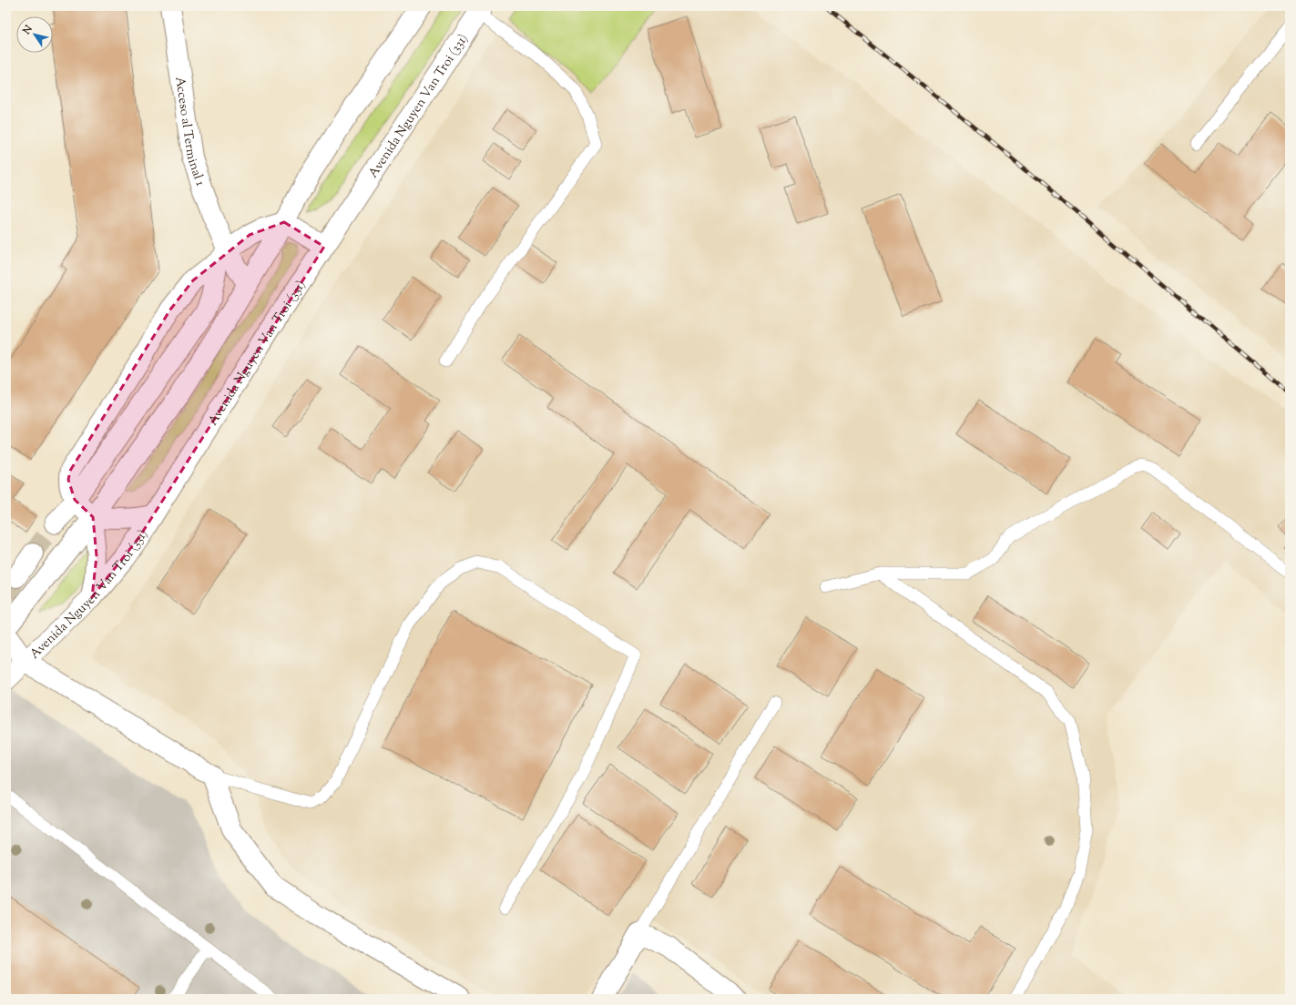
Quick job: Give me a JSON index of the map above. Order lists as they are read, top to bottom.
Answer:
{
  "streets": {
    "street": ["Avenida Nguyen Van Troi (331)", "Acceso al Terminal 1"]
  },
  "north": "top left"
}
